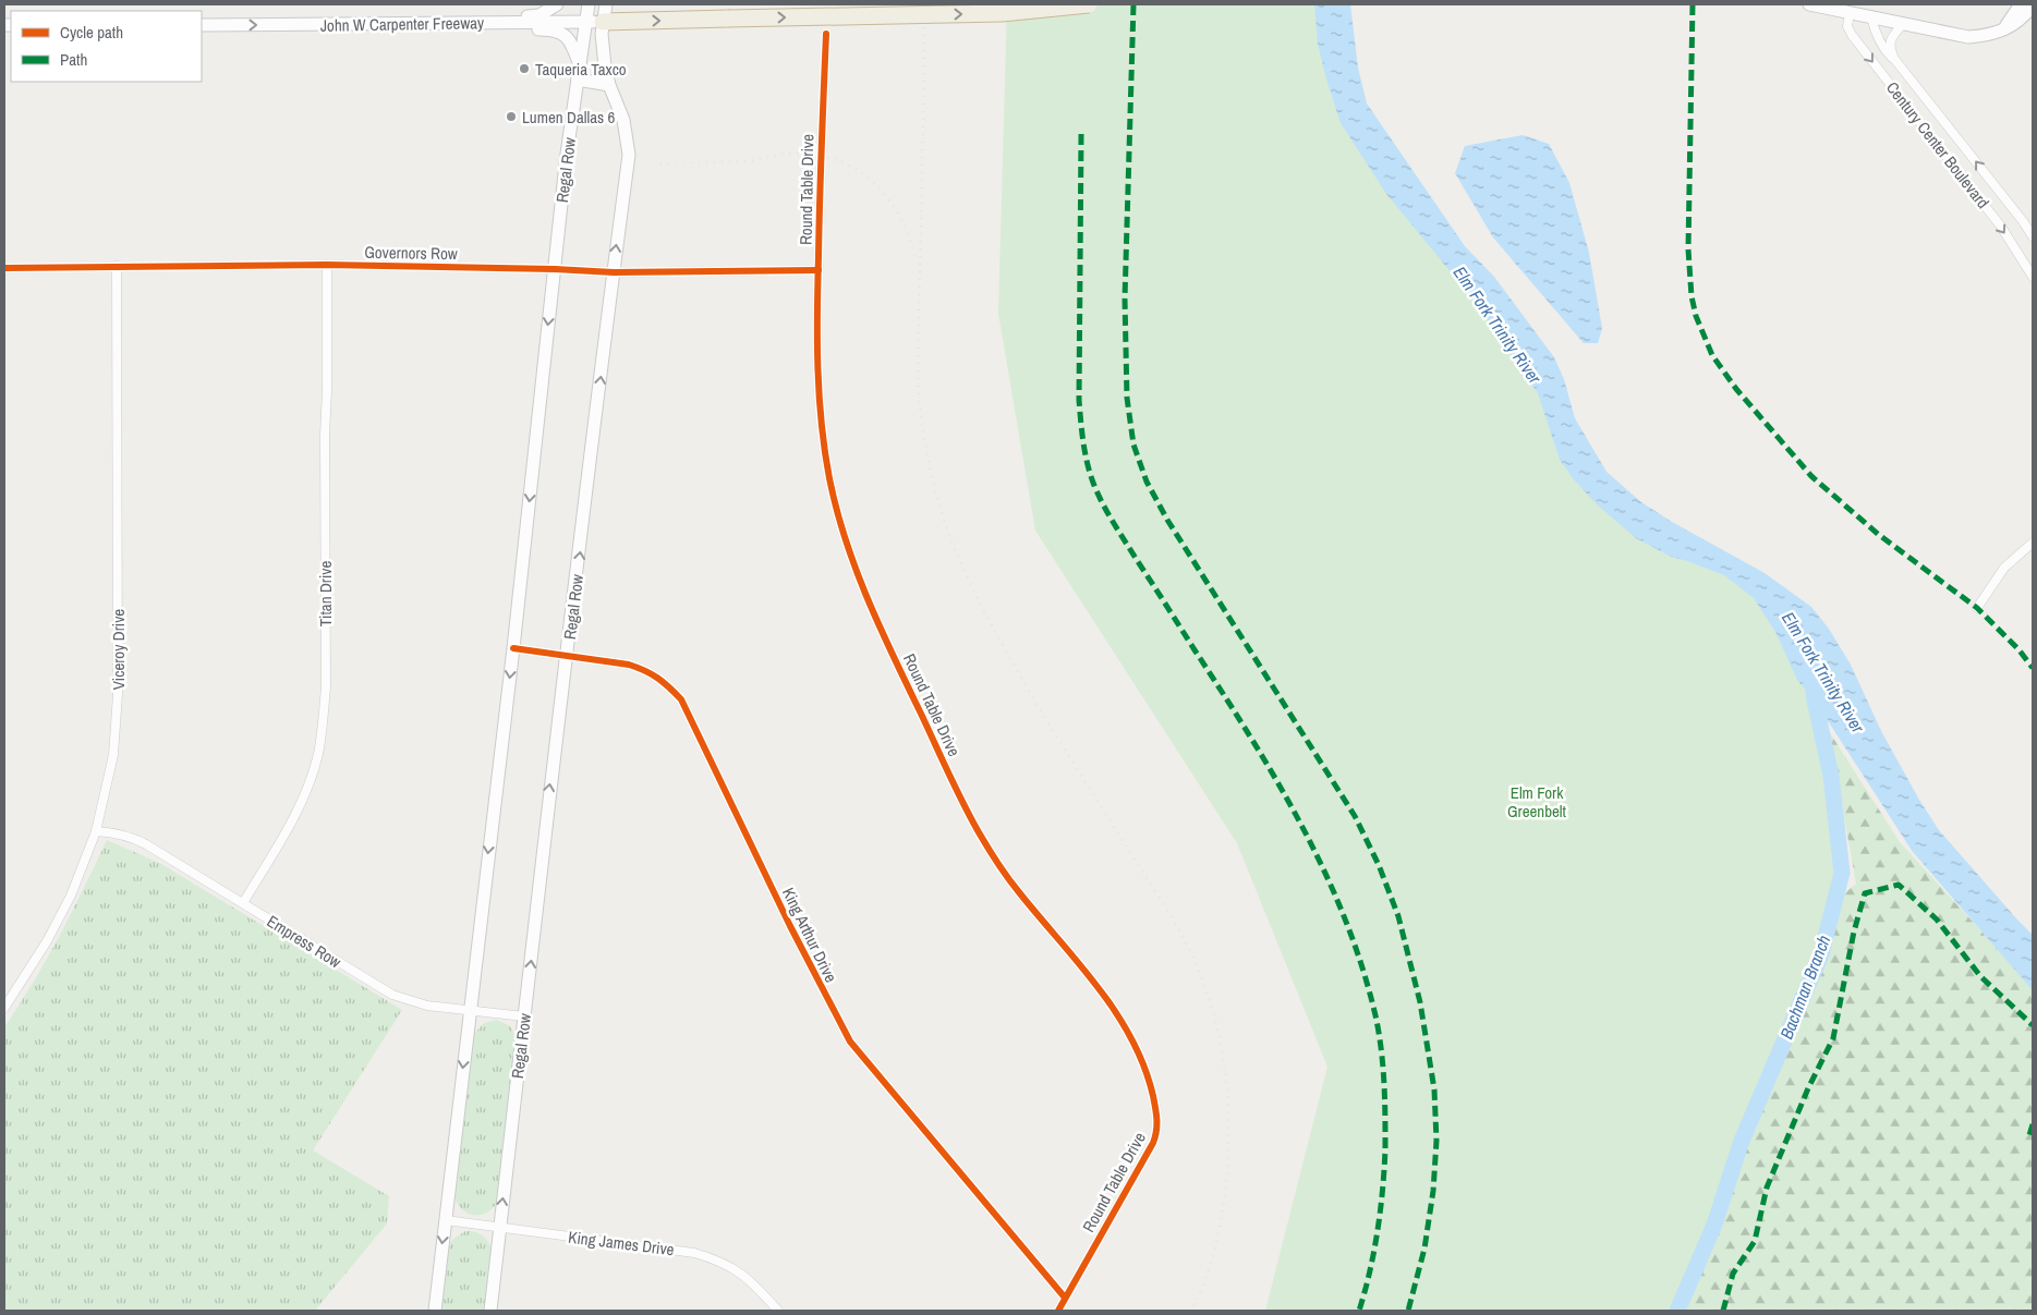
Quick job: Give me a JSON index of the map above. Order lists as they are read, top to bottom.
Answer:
{
  "streets": {
    "main road": ["John W Carpenter Freeway", "Regal Row"],
    "street": [
      "Century Center Boulevard",
      "Round Table Drive",
      "Governors Row",
      "Titan Drive",
      "Viceroy Drive",
      "King Arthur Drive",
      "Empress Row",
      "King James Drive"
    ]
  },
  "crossings": [
    ["John W Carpenter Freeway", "Regal Row"],
    ["Regal Row", "Governors Row"],
    ["Regal Row", "King Arthur Drive"],
    ["Regal Row", "Empress Row"],
    ["Regal Row", "King James Drive"],
    ["Round Table Drive", "Governors Row"],
    ["Round Table Drive", "King Arthur Drive"],
    ["Governors Row", "Titan Drive"],
    ["Governors Row", "Viceroy Drive"],
    ["Titan Drive", "Empress Row"],
    ["Viceroy Drive", "Empress Row"]
  ],
  "one_way": ["John W Carpenter Freeway"],
  "water": ["Elm Fork Trinity River", "Bachman Branch"],
  "parks": ["Elm Fork Greenbelt"],
  "places": ["Taqueria Taxco", "Lumen Dallas 6"],
  "legend": ["Cycle path", "Path"]
}
